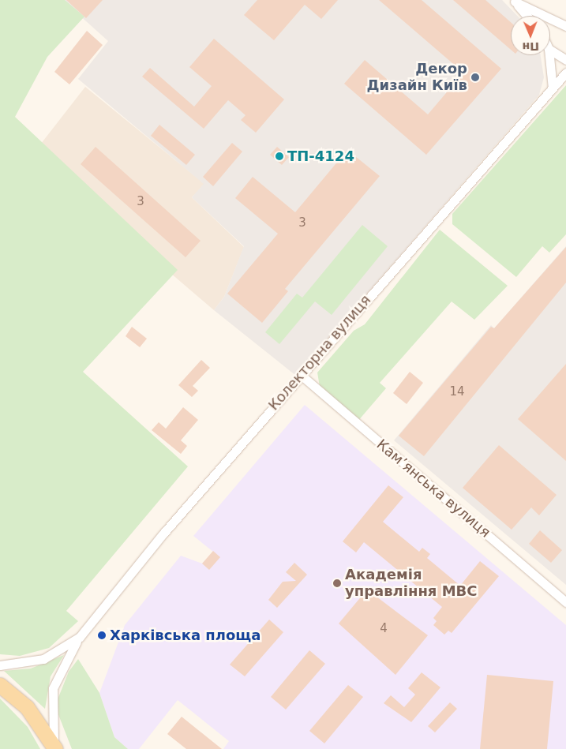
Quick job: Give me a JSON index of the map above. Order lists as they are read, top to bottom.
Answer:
{
  "streets": {
    "street": ["Колекторна вулиця", "Камʼянська вулиця"]
  },
  "crossings": [
    ["Колекторна вулиця", "Камʼянська вулиця"]
  ],
  "places": [
    "Декор Дизайн Київ",
    "ТП-4124",
    "Академія управління МВС",
    "Харківська площа"
  ],
  "house_numbers": [
    "3",
    "3",
    "14",
    "4"
  ],
  "north": "bottom"
}
